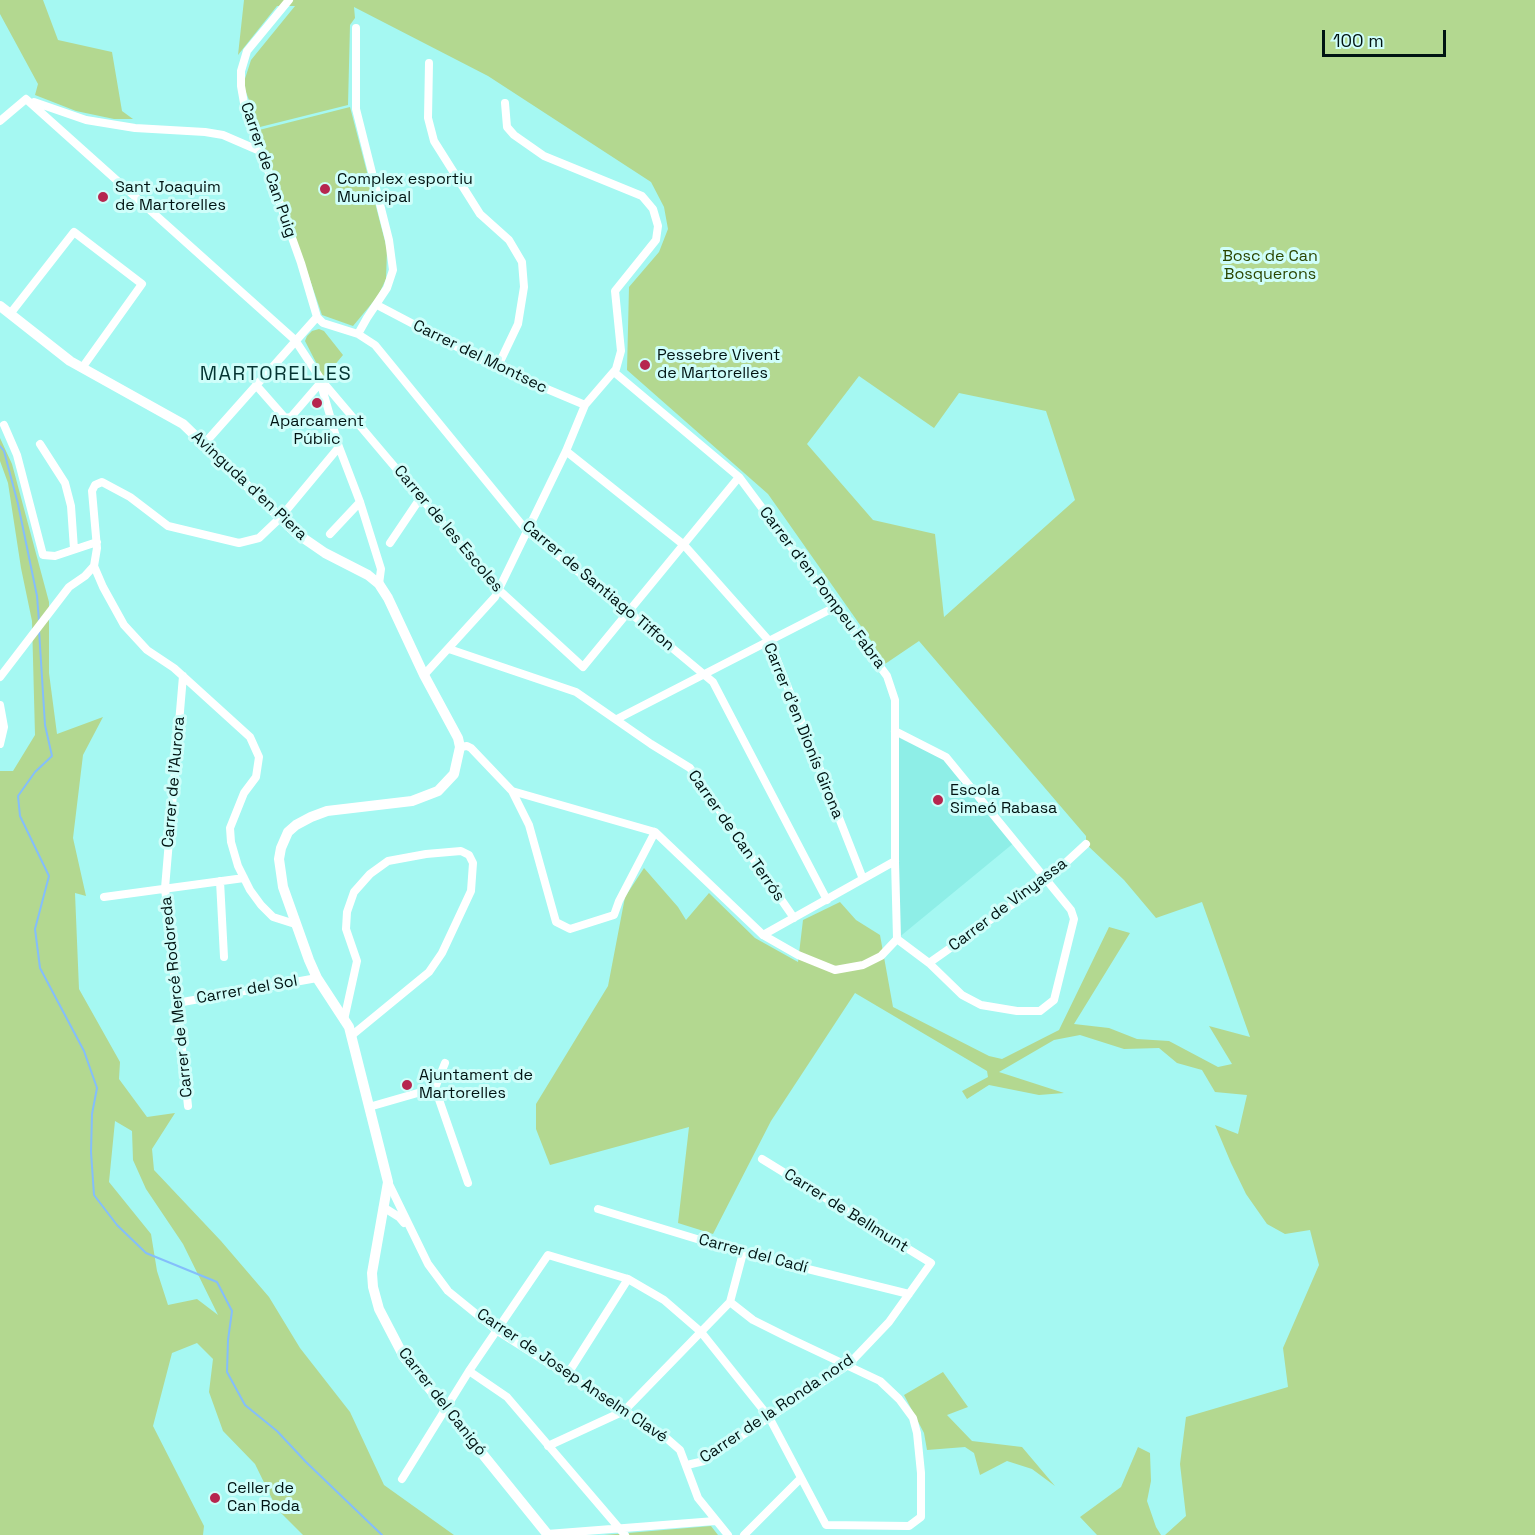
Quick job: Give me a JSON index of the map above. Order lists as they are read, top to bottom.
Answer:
{
  "streets": {
    "street": [
      "Carrer de Can Puig",
      "Carrer del Montsec",
      "Avinguda d'en Piera",
      "Carrer de les Escoles",
      "Carrer de Santiago Tiffon",
      "Carrer d'en Pompeu Fabra",
      "Carrer d'en Dionís Girona",
      "Carrer de l'Aurora",
      "Carrer de Can Terrós",
      "Carrer de Vinyassa",
      "Carrer del Sol",
      "Carrer de Mercé Rodoreda",
      "Carrer de Bellmunt",
      "Carrer del Cadí",
      "Carrer de Josep Anselm Clavé",
      "Carrer del Canigó",
      "Carrer de la Ronda nord"
    ]
  },
  "crossings": [
    ["Carrer de Can Puig", "Carrer de Santiago Tiffon"],
    ["Avinguda d'en Piera", "Carrer de Josep Anselm Clavé"],
    ["Carrer de les Escoles", "Carrer de Santiago Tiffon"],
    ["Carrer de l'Aurora", "Carrer de Mercé Rodoreda"],
    ["Carrer del Sol", "Carrer de Mercé Rodoreda"],
    ["Carrer del Sol", "Carrer de Josep Anselm Clavé"],
    ["Carrer de Bellmunt", "Carrer de la Ronda nord"],
    ["Carrer del Cadí", "Carrer de la Ronda nord"],
    ["Carrer de Josep Anselm Clavé", "Carrer del Canigó"],
    ["Carrer de Josep Anselm Clavé", "Carrer de la Ronda nord"]
  ],
  "districts": ["MARTORELLES"],
  "parks": ["Bosc de Can Bosquerons"],
  "places": [
    "Complex esportiu Municipal",
    "Sant Joaquim de Martorelles",
    "Pessebre Vivent de Martorelles",
    "Aparcament Públic",
    "Escola Simeó Rabasa",
    "Ajuntament de Martorelles",
    "Celler de Can Roda"
  ],
  "scale_bar": "100 m"
}
